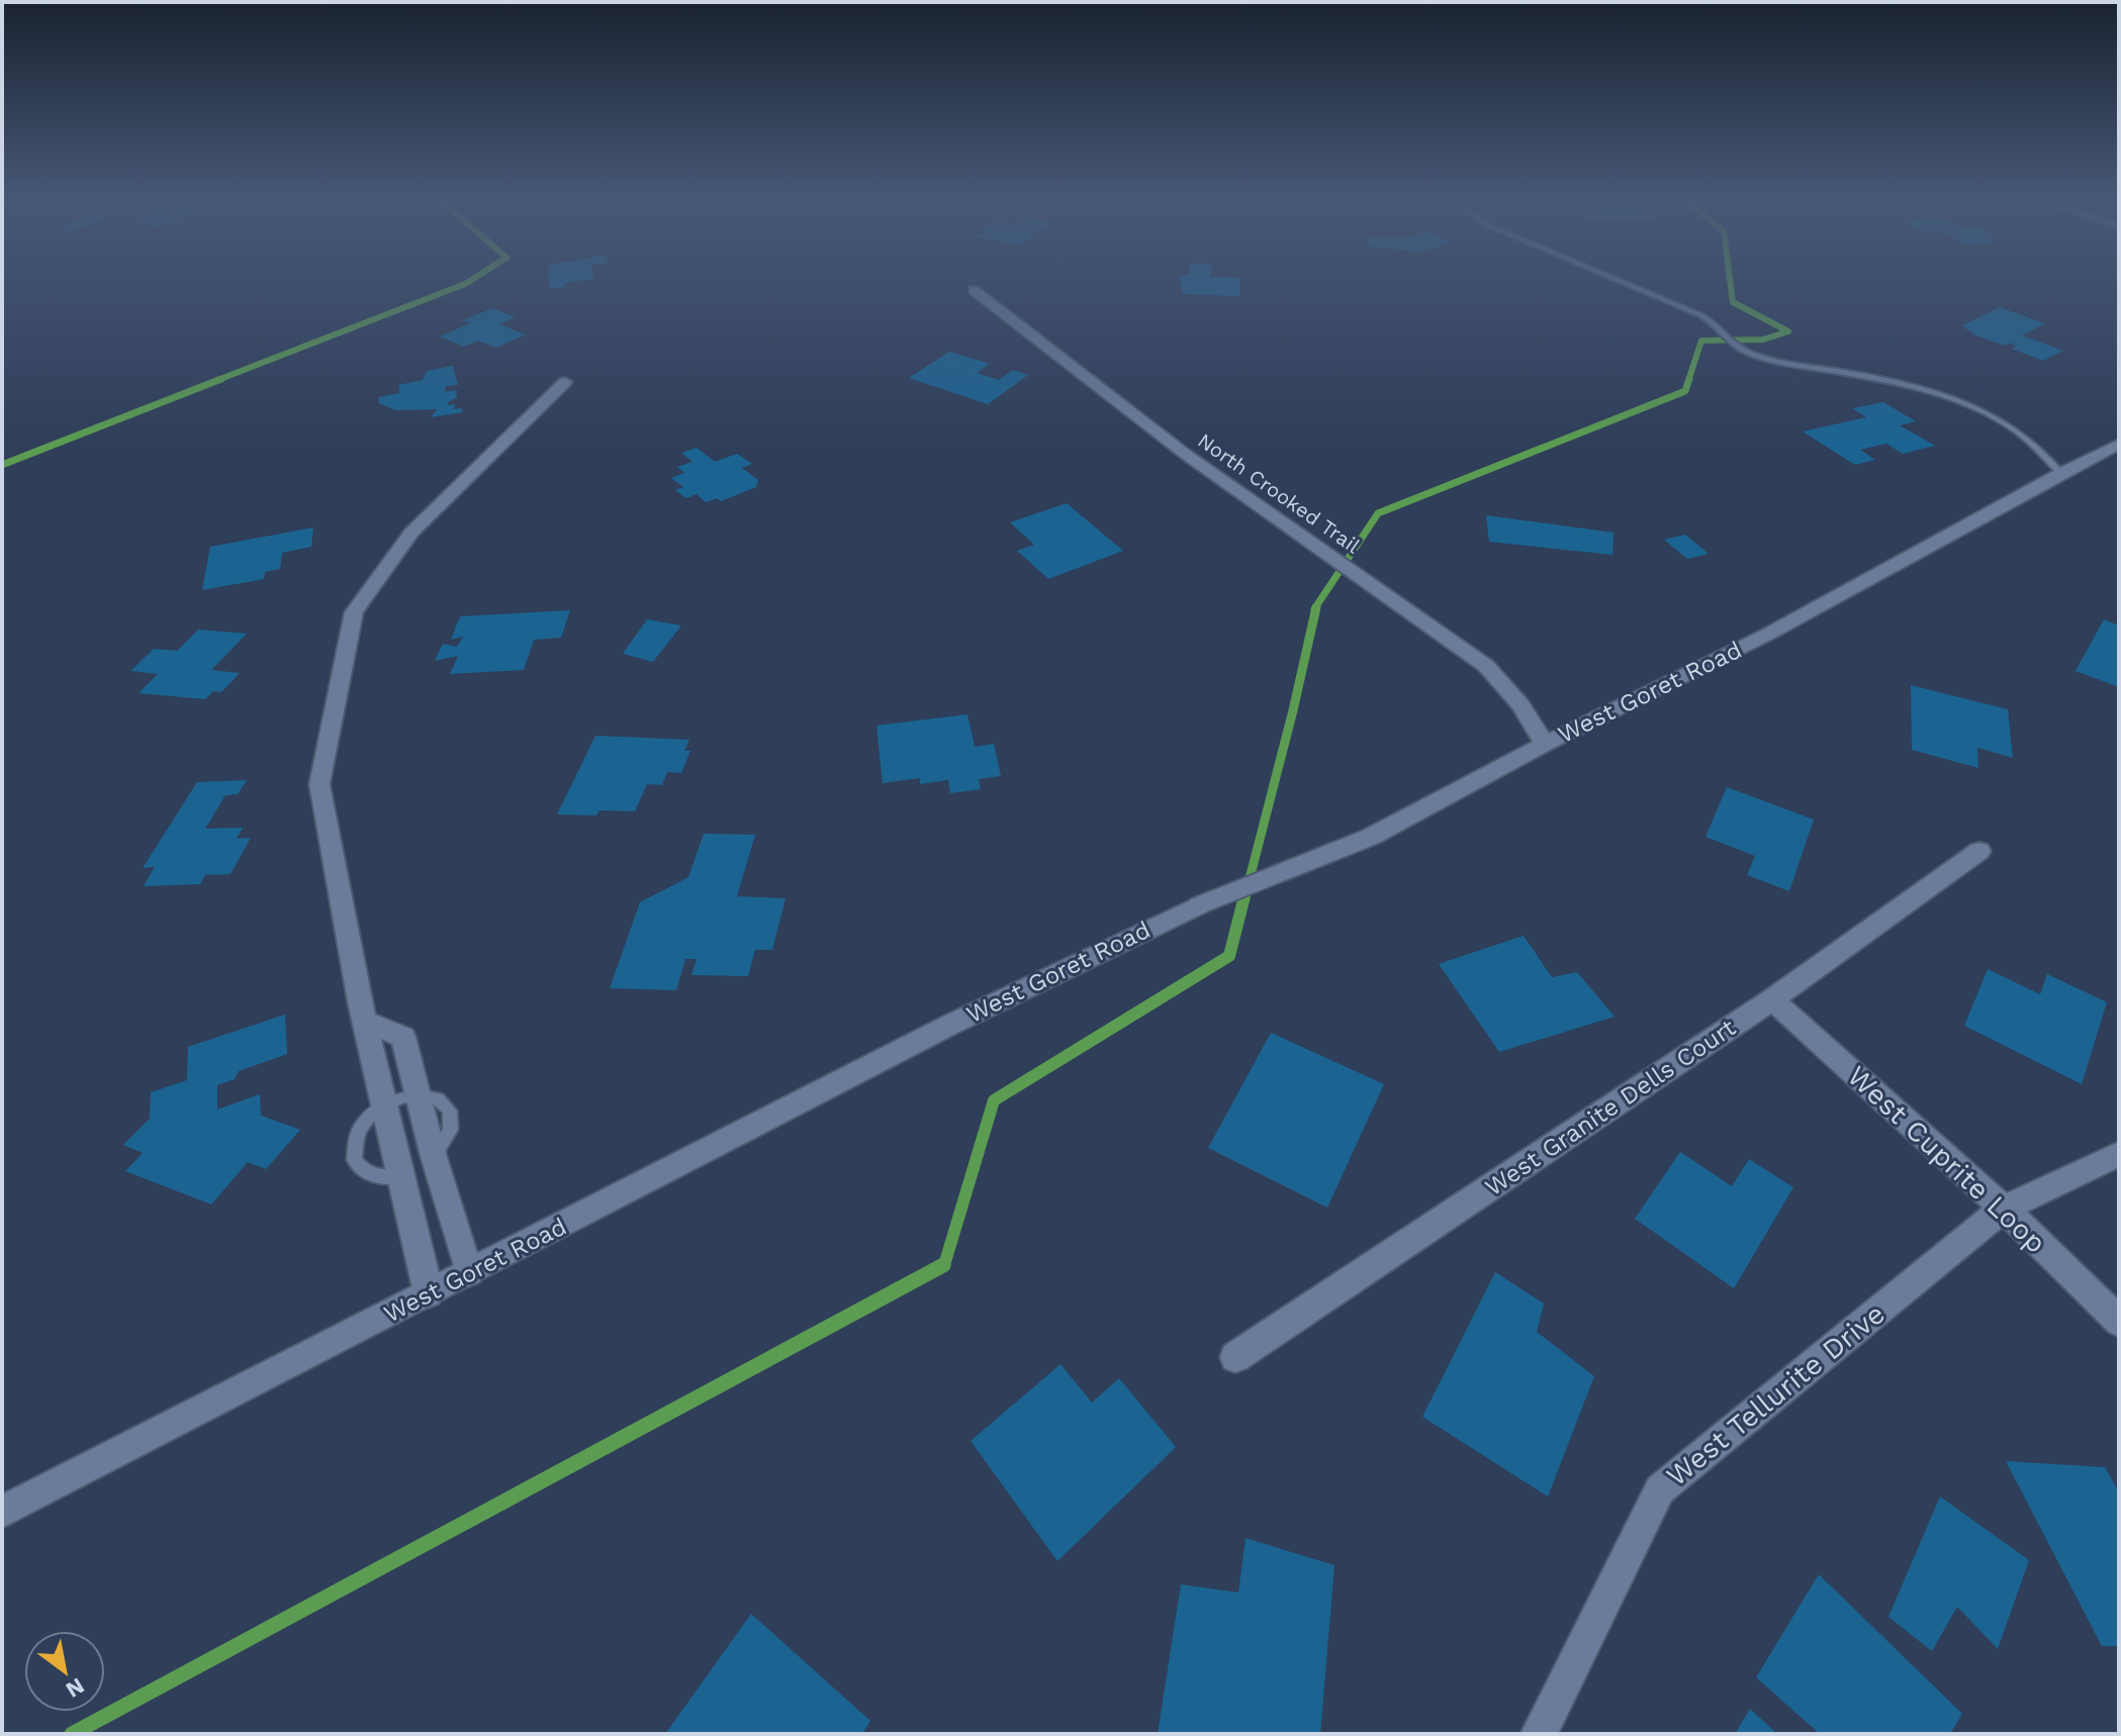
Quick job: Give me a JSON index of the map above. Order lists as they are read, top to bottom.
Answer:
{
  "streets": {
    "street": [
      "North Crooked Trail",
      "West Goret Road",
      "West Granite Dells Court",
      "West Cuprite Loop",
      "West Tellurite Drive"
    ]
  },
  "crossings": [
    ["North Crooked Trail", "West Goret Road"],
    ["West Granite Dells Court", "West Cuprite Loop"],
    ["West Cuprite Loop", "West Tellurite Drive"]
  ],
  "north": "bottom right"
}
